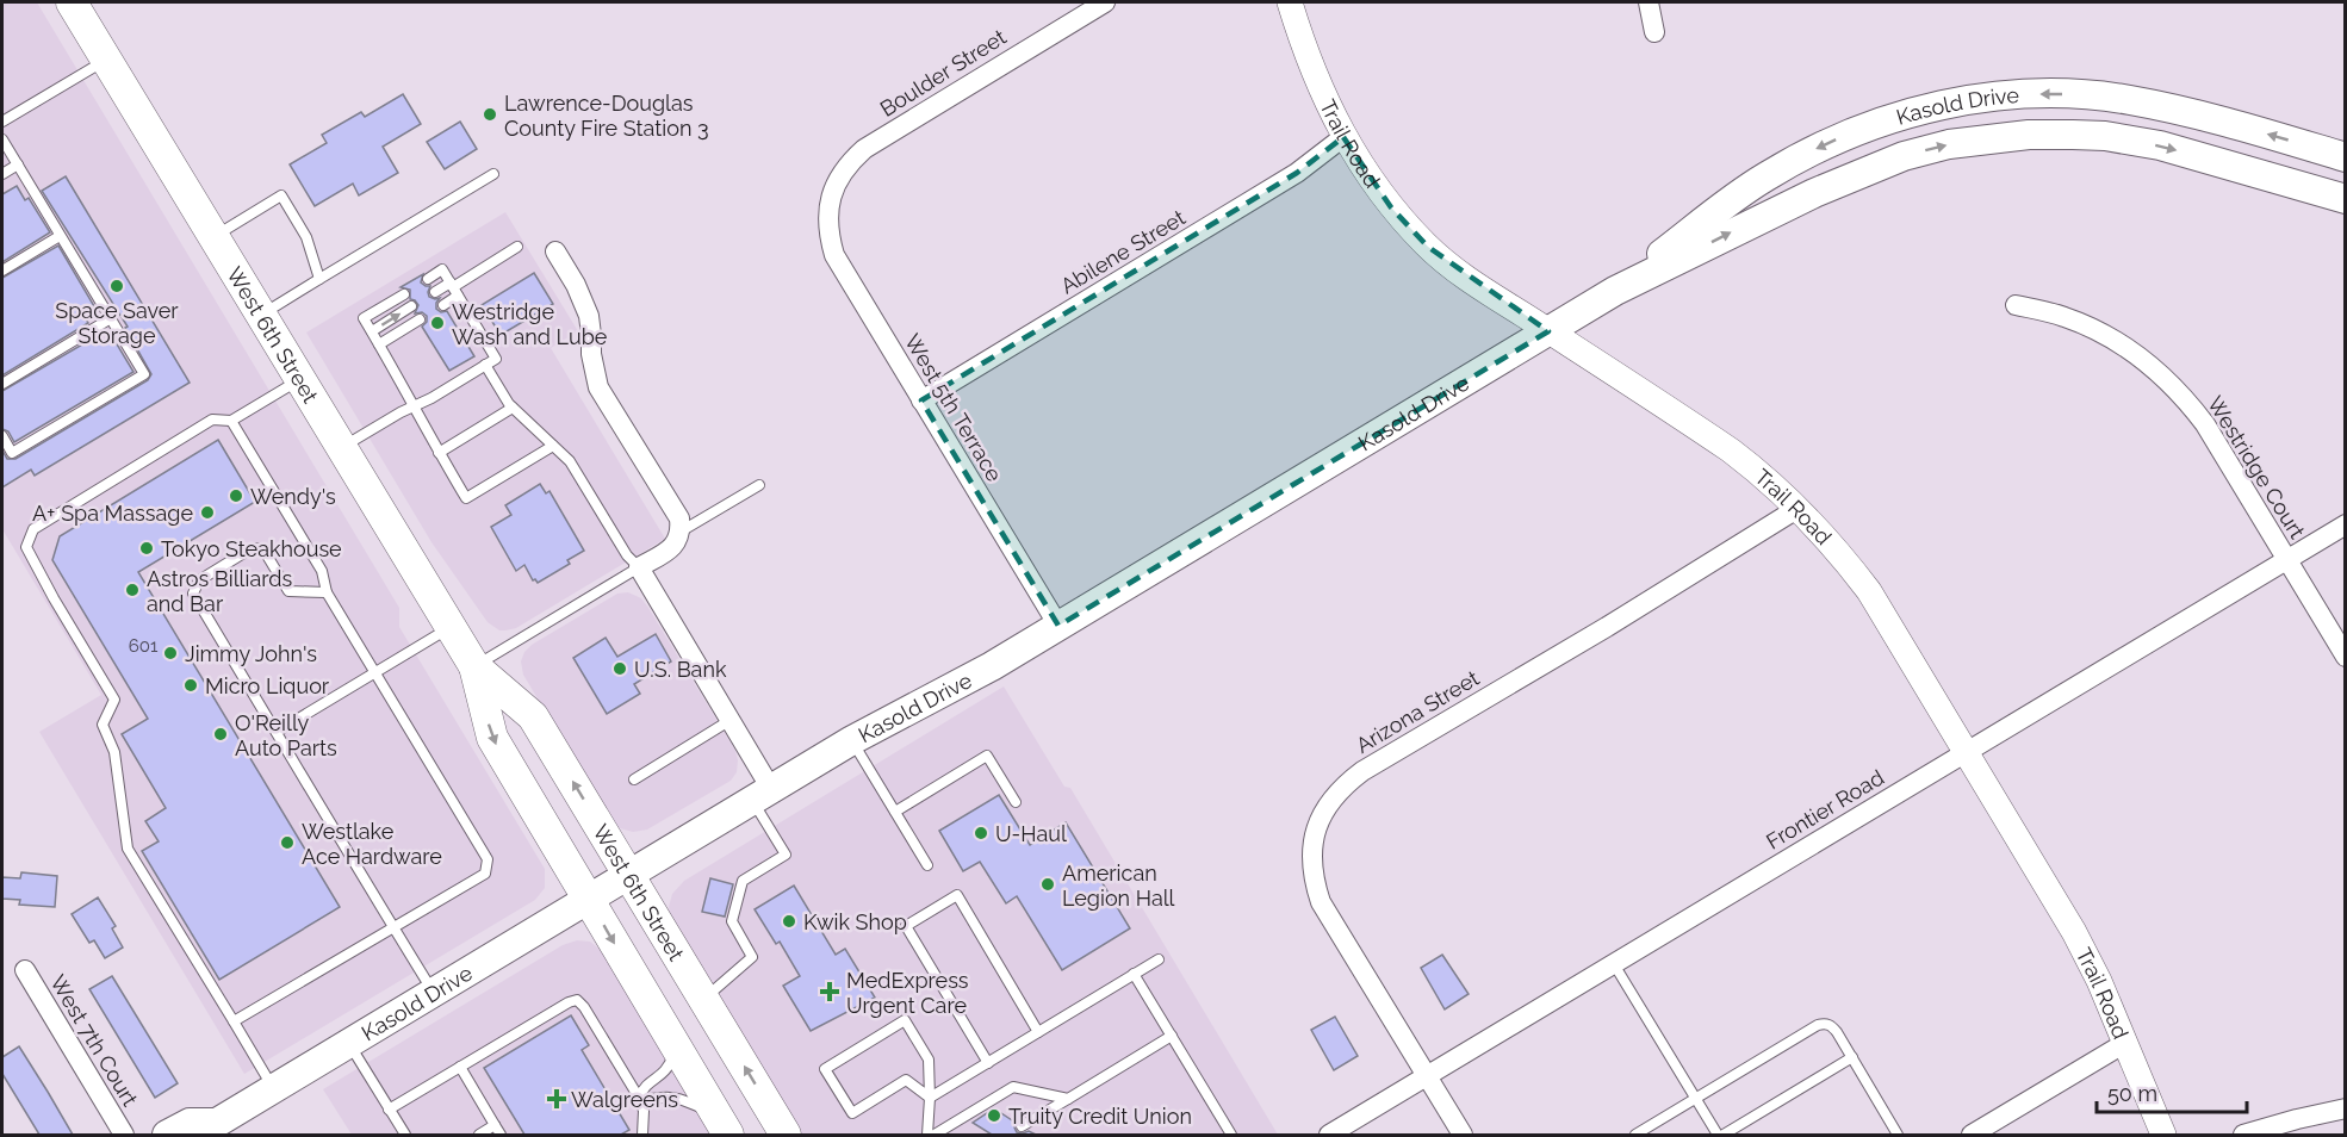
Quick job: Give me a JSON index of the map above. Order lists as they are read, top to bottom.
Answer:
{
  "streets": {
    "main road": ["Kasold Drive", "West 6th Street"],
    "street": [
      "Boulder Street",
      "Trail Road",
      "Abilene Street",
      "West 5th Terrace",
      "Westridge Court",
      "Arizona Street",
      "Frontier Road",
      "West 7th Court"
    ]
  },
  "crossings": [
    ["Boulder Street", "West 5th Terrace"],
    ["Kasold Drive", "Trail Road"],
    ["Kasold Drive", "West 6th Street"],
    ["Kasold Drive", "West 5th Terrace"],
    ["Trail Road", "Abilene Street"],
    ["Trail Road", "Arizona Street"],
    ["Trail Road", "Frontier Road"],
    ["Abilene Street", "West 5th Terrace"],
    ["Westridge Court", "Frontier Road"],
    ["Arizona Street", "Frontier Road"]
  ],
  "places": {
    "other": [
      "Lawrence-Douglas County Fire Station 3",
      "Space Saver Storage",
      "Westridge Wash and Lube",
      "Wendy's",
      "A+ Spa Massage",
      "Tokyo Steakhouse",
      "Astros Billiards and Bar",
      "Jimmy John's",
      "U.S. Bank",
      "Micro Liquor",
      "O'Reilly Auto Parts",
      "U-Haul",
      "Westlake Ace Hardware",
      "American Legion Hall",
      "Kwik Shop",
      "Truity Credit Union"
    ],
    "health": ["MedExpress Urgent Care", "Walgreens"]
  },
  "house_numbers": ["601"],
  "scale_bar": "50 m"
}
